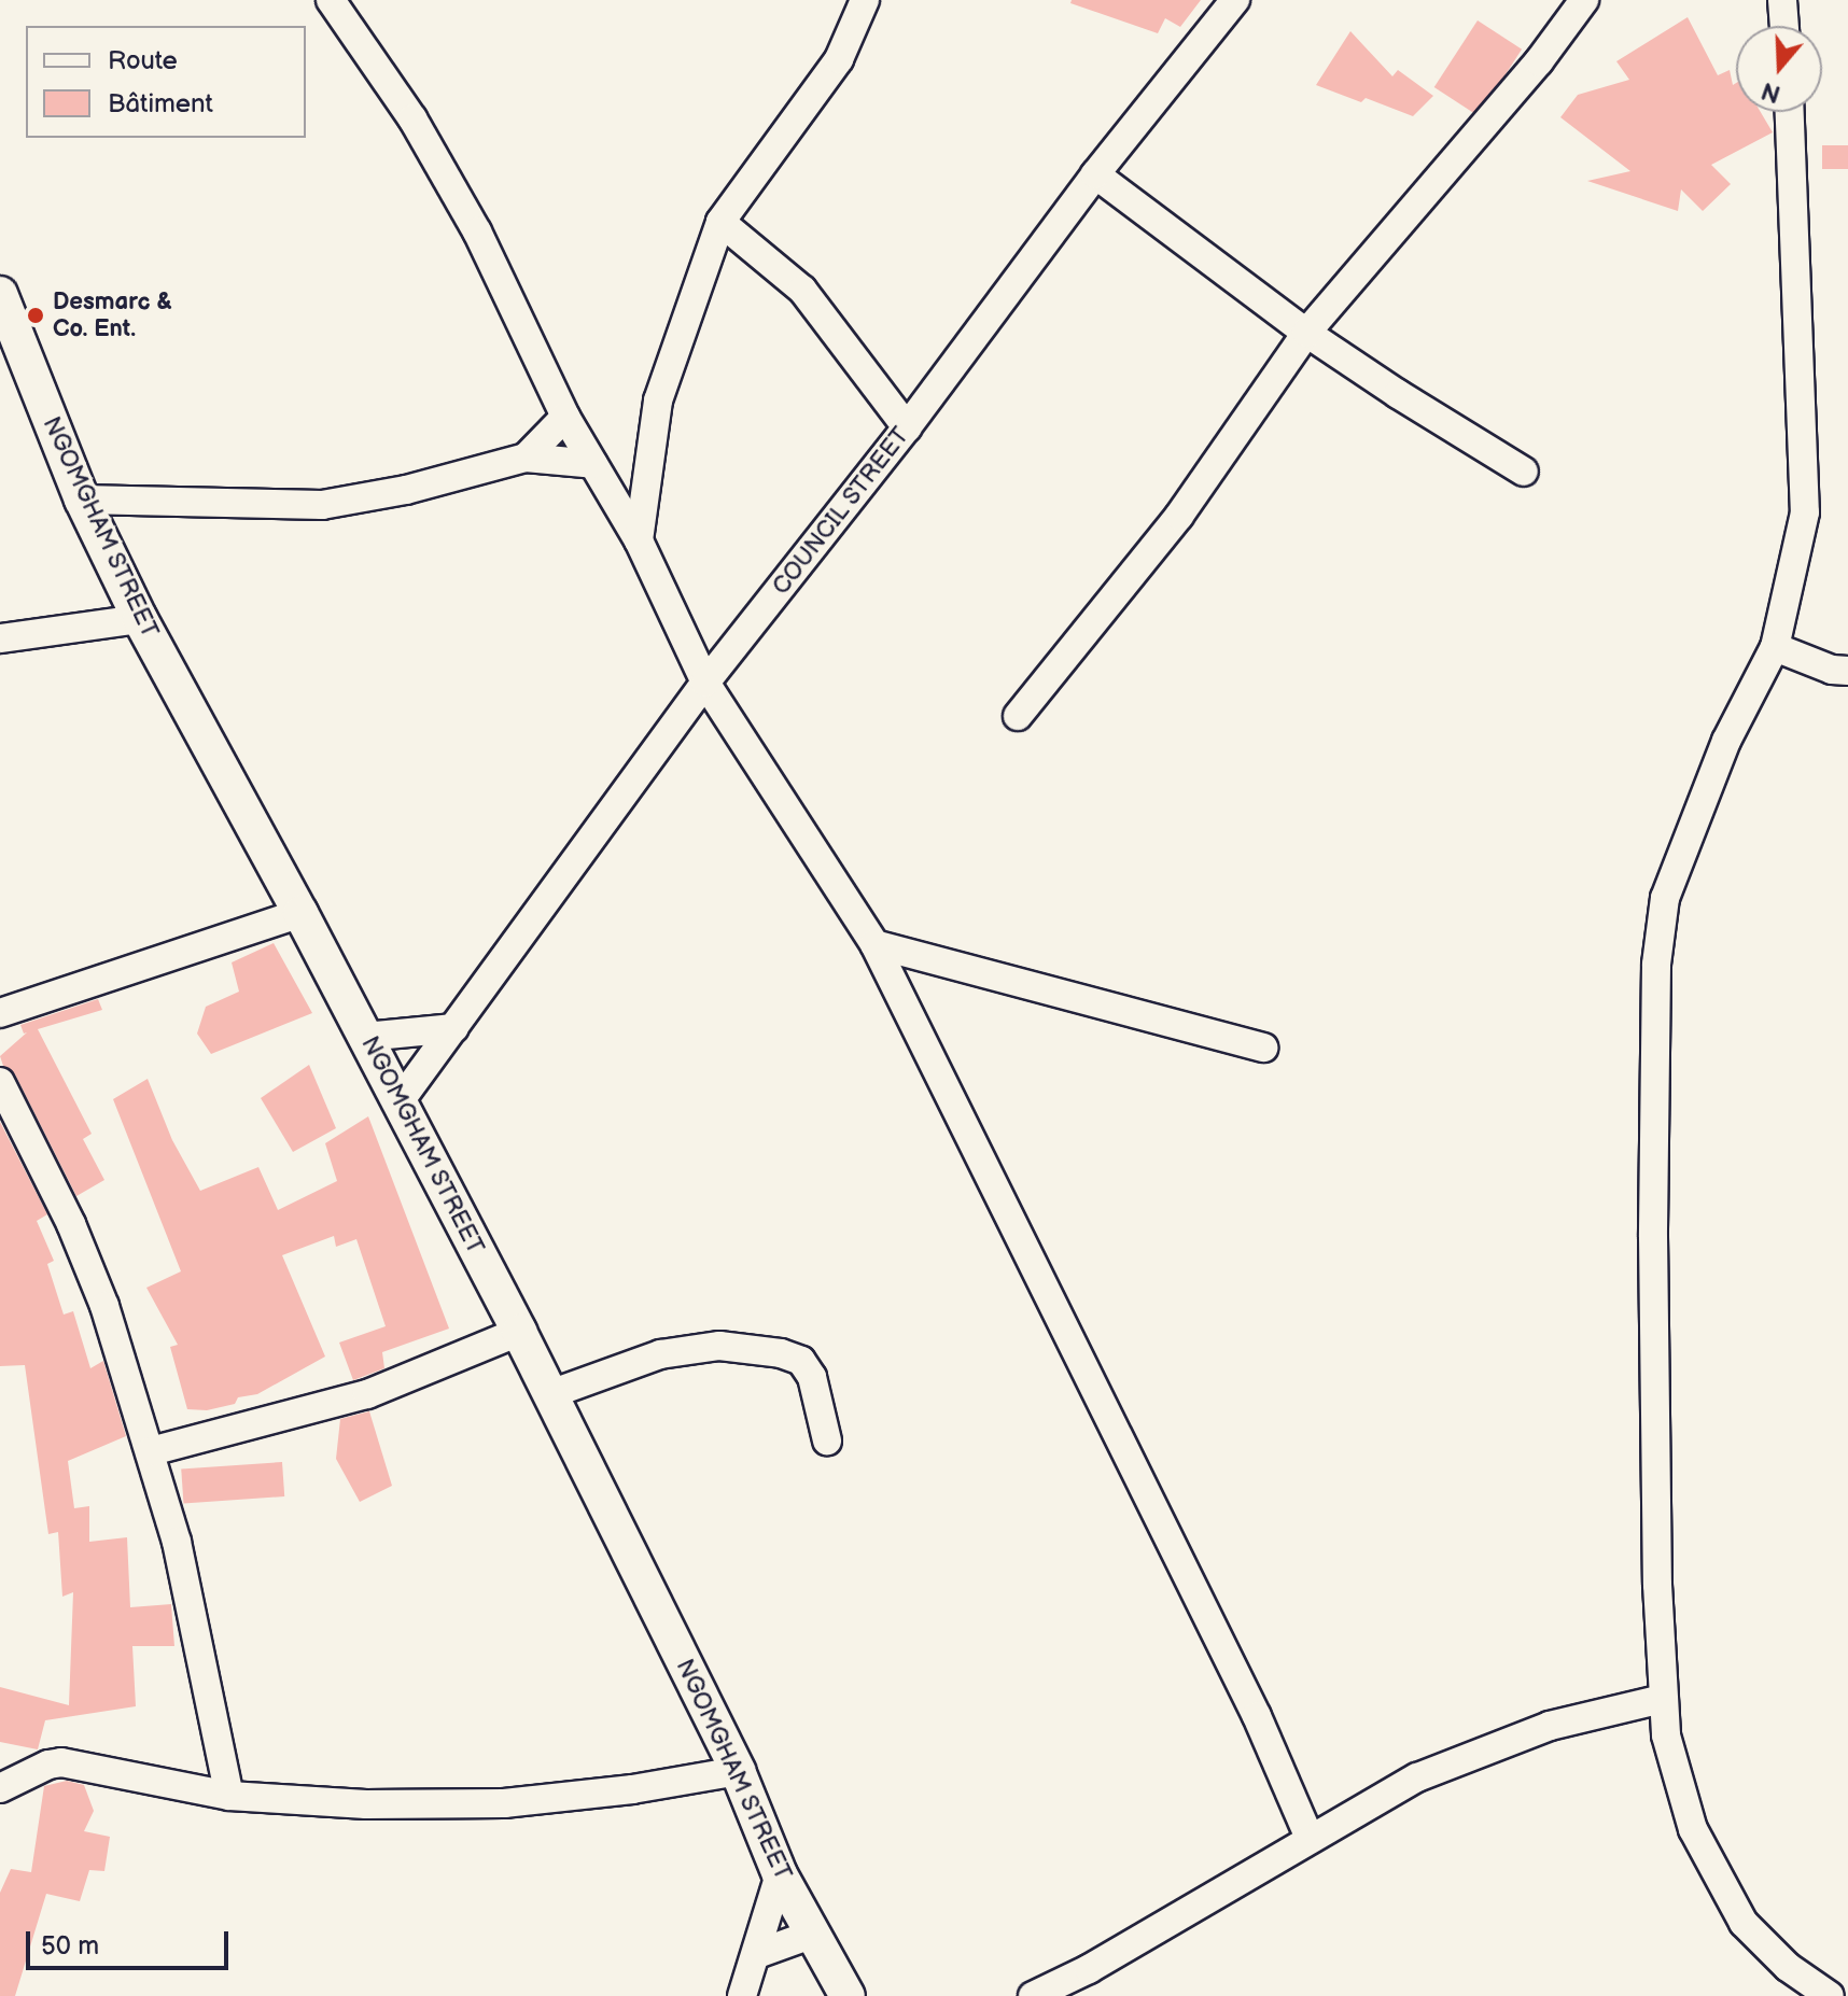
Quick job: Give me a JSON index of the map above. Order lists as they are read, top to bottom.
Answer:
{
  "streets": {
    "main road": ["NGOMGHAM STREET"],
    "street": ["COUNCIL STREET"]
  },
  "crossings": [
    ["COUNCIL STREET", "NGOMGHAM STREET"]
  ],
  "places": ["Desmarc & Co. Ent."],
  "legend": ["Route", "Bâtiment"],
  "scale_bar": "50 m",
  "north": "bottom"
}
